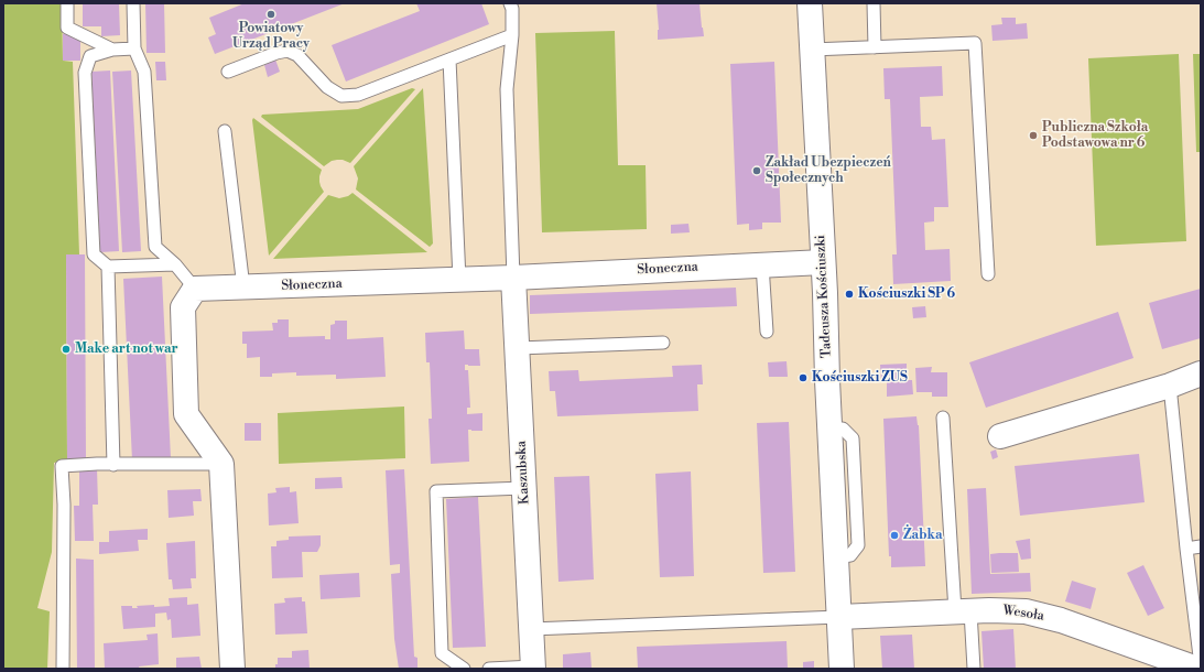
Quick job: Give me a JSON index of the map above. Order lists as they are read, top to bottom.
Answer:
{
  "streets": {
    "street": [
      "Słoneczna",
      "Tadeusza Kościuszki",
      "Kaszubska",
      "Wesoła"
    ]
  },
  "crossings": [
    ["Słoneczna", "Tadeusza Kościuszki"],
    ["Słoneczna", "Kaszubska"],
    ["Tadeusza Kościuszki", "Wesoła"]
  ],
  "places": [
    "Powiatowy Urząd Pracy",
    "Publiczna Szkoła Podstawowa nr 6",
    "Zakład Ubezpieczeń Społecznych",
    "Kościuszki SP 6",
    "Make art not war",
    "Kościuszki ZUS",
    "Żabka"
  ]
}
